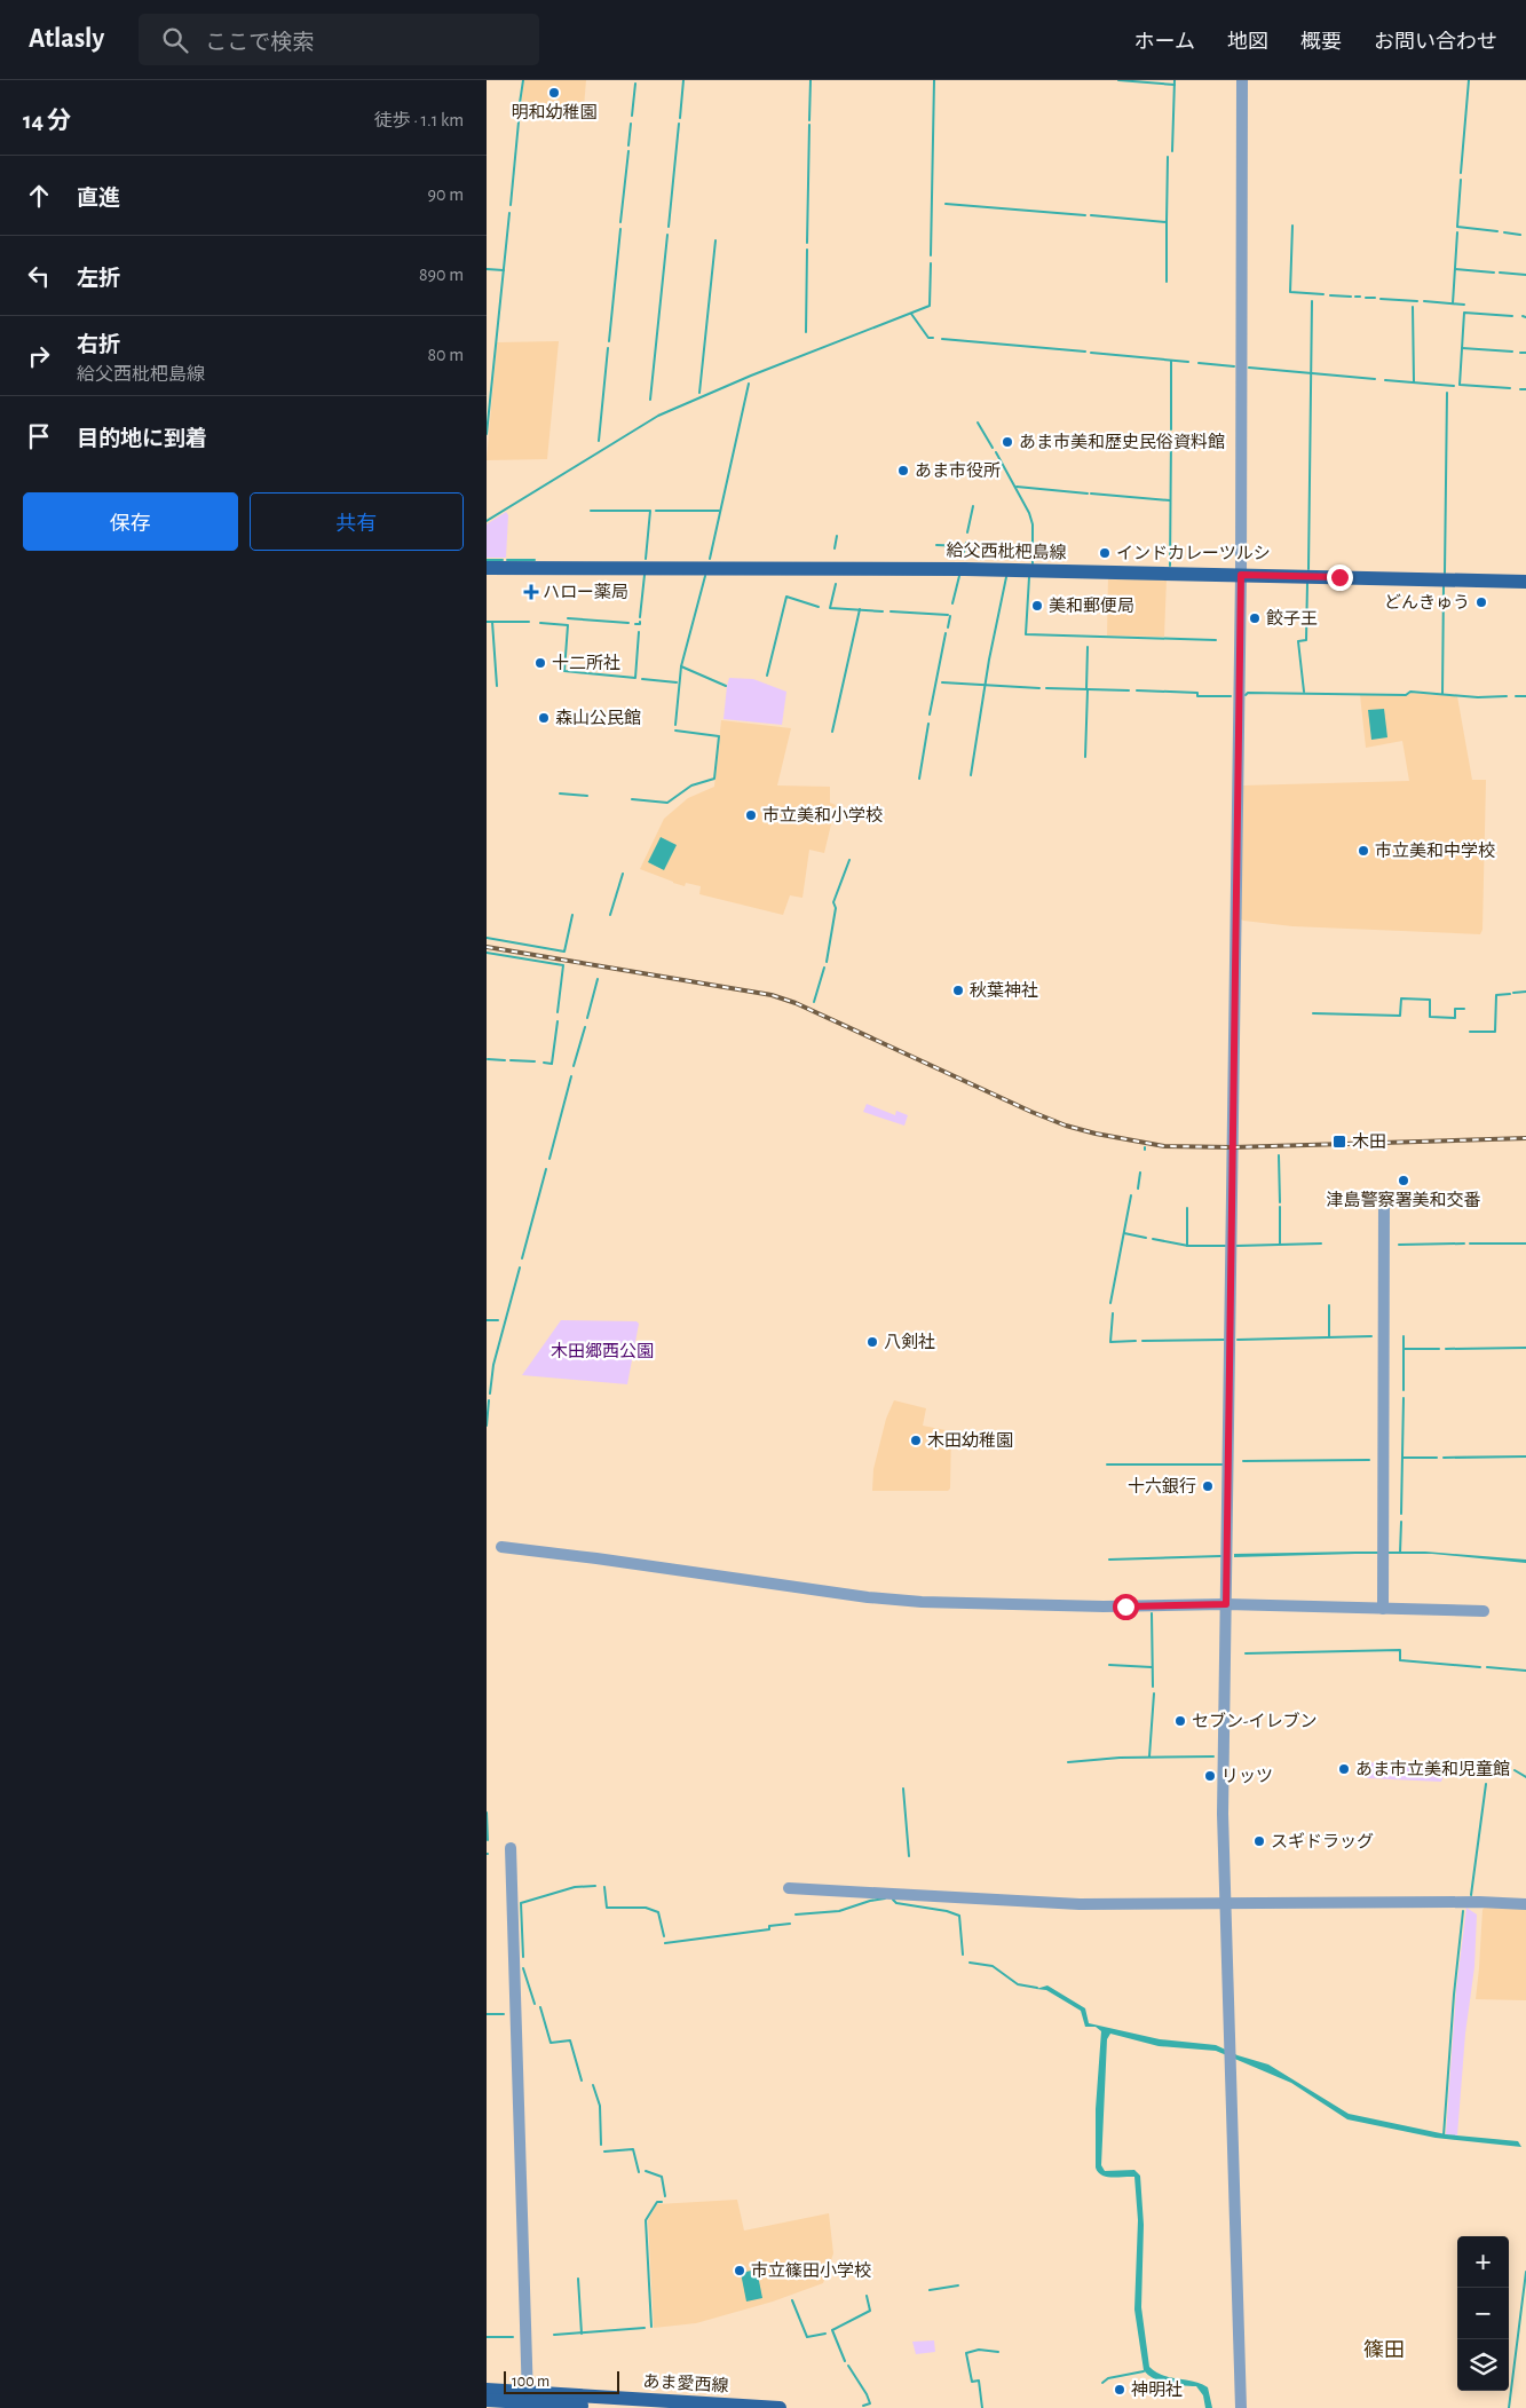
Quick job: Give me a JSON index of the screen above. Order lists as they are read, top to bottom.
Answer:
{
  "streets": {
    "main road": ["給父西枇杷島線", "あま愛西線"]
  },
  "districts": ["篠田"],
  "parks": ["木田郷西公園"],
  "places": {
    "other": [
      "明和幼稚園",
      "あま市美和歴史民俗資料館",
      "あま市役所",
      "インドカレーツルシ",
      "どんきゅう",
      "美和郵便局",
      "餃子王",
      "十二所社",
      "森山公民館",
      "市立美和小学校",
      "市立美和中学校",
      "秋葉神社",
      "津島警察署美和交番",
      "八剣社",
      "木田幼稚園",
      "十六銀行",
      "セブン-イレブン",
      "あま市立美和児童館",
      "リッツ",
      "スギドラッグ",
      "市立篠田小学校",
      "神明社"
    ],
    "health": ["ハロー薬局"],
    "transit": ["木田"]
  },
  "scale_bar": "100 m",
  "page": {
    "header": "Atlasly",
    "search": "ここで検索",
    "nav": [
      "ホーム",
      "地図",
      "概要",
      "お問い合わせ"
    ],
    "heading": ["14 分", "徒歩 · 1.1 km"],
    "list": [
      ["直進", "90 m"],
      ["左折", "890 m"],
      ["右折", "給父西枇杷島線", "80 m"],
      "目的地に到着"
    ],
    "buttons": ["保存", "共有"],
    "map_buttons": ["+", "−"],
    "scale": "100 m"
  }
}
